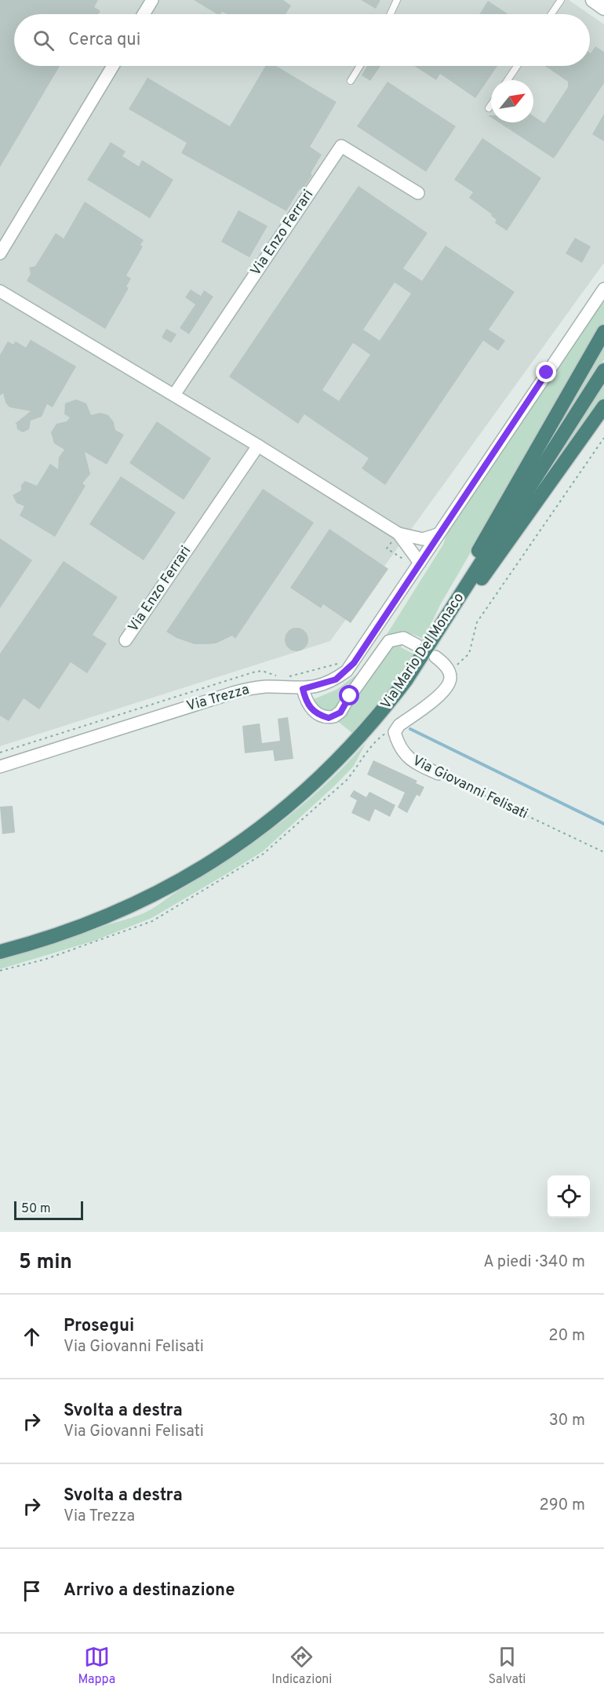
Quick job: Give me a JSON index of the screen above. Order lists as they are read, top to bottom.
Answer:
{
  "streets": {
    "highway": ["Via Mario Del Monaco"],
    "street": ["Via Enzo Ferrari", "Via Trezza", "Via Giovanni Felisati"]
  },
  "scale_bar": "50 m",
  "north": "top right",
  "page": {
    "search": "Cerca qui",
    "scale": "50 m",
    "heading": ["5 min", "A piedi · 340 m"],
    "list": [
      ["Prosegui", "Via Giovanni Felisati", "20 m"],
      ["Svolta a destra", "Via Giovanni Felisati", "30 m"],
      ["Svolta a destra", "Via Trezza", "290 m"],
      "Arrivo a destinazione"
    ],
    "nav": ["Mappa", "Indicazioni", "Salvati"]
  }
}
